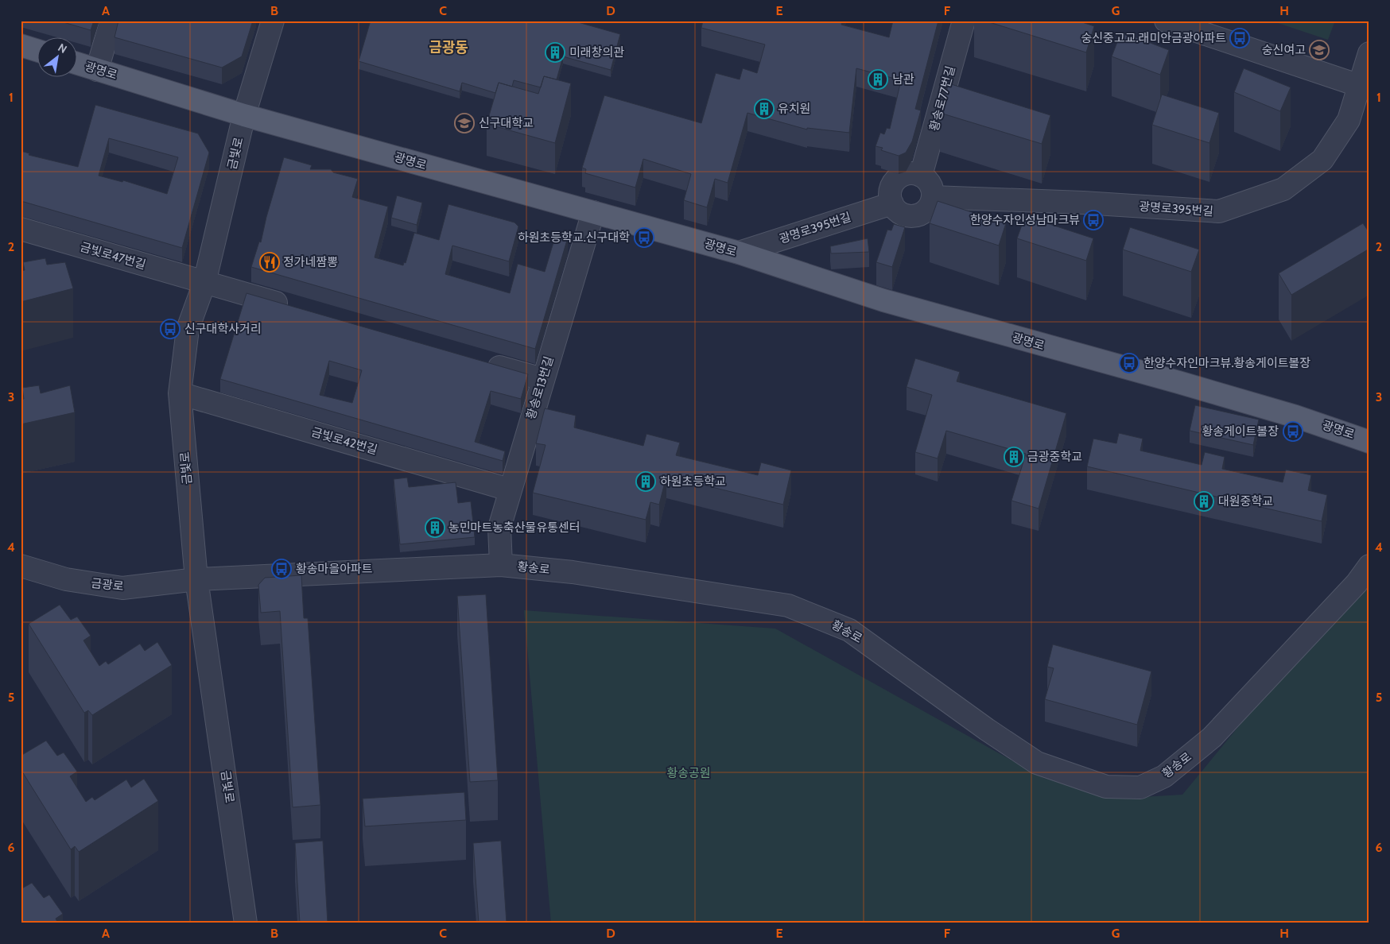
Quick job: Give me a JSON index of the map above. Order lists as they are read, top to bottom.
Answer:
{
  "streets": {
    "main road": ["광명로"],
    "street": [
      "황송로77번길",
      "금빛로",
      "광명로395번길",
      "금빛로47번길",
      "황송로13번길",
      "금빛로42번길",
      "황송로",
      "금광로"
    ]
  },
  "crossings": [
    ["광명로", "금빛로"],
    ["광명로", "광명로395번길"],
    ["광명로", "황송로13번길"],
    ["황송로77번길", "광명로395번길"],
    ["금빛로", "금빛로47번길"],
    ["금빛로", "금빛로42번길"],
    ["금빛로", "황송로"],
    ["금빛로", "금광로"],
    ["황송로13번길", "금빛로42번길"],
    ["황송로13번길", "황송로"],
    ["황송로", "금광로"]
  ],
  "districts": ["금광동"],
  "parks": ["황송공원"],
  "places": {
    "bus stop": [
      "숭신중고교.래미안금광아파트",
      "한양수자인성남마크뷰",
      "하원초등학교.신구대학",
      "신구대학사거리",
      "한양수자인마크뷰.황송게이트볼장",
      "황송게이트볼장",
      "황송마을아파트"
    ],
    "school or university": ["숭신여고", "신구대학교"],
    "building": [
      "미래창의관",
      "남관",
      "유치원",
      "금광중학교",
      "하원초등학교",
      "대원중학교",
      "농민마트농축산물유통센터"
    ],
    "restaurant": ["정가네짬뽕"]
  },
  "north": "top right",
  "grid": {
    "columns": [
      "A",
      "B",
      "C",
      "D",
      "E",
      "F",
      "G",
      "H"
    ],
    "rows": [
      "1",
      "2",
      "3",
      "4",
      "5",
      "6"
    ]
  }
}
